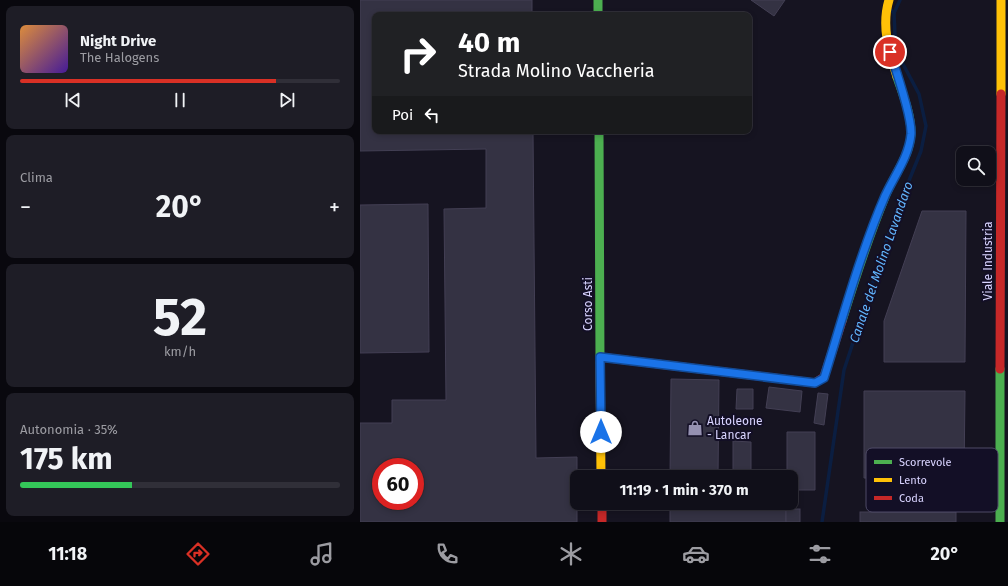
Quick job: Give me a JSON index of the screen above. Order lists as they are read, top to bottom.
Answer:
{
  "streets": {
    "street": ["Viale Industria", "Corso Asti"]
  },
  "water": ["Canale del Molino Lavandaro"],
  "places": {
    "shop": ["Autoleone - Lancar"]
  },
  "legend": ["Scorrevole", "Lento", "Coda"],
  "page": {
    "turn": ["40 m", "Strada Molino Vaccheria"],
    "song": ["Night Drive", "The Halogens"],
    "then": "Poi",
    "tile": [
      "Clima",
      ["52", "km/h"],
      ["Autonomia · 35%", "175 km"]
    ],
    "heat": ["−", "20°", "+"],
    "limit": "60",
    "trip": "11:19 · 1 min · 370 m",
    "tabs": ["11:18", "20°"]
  }
}
